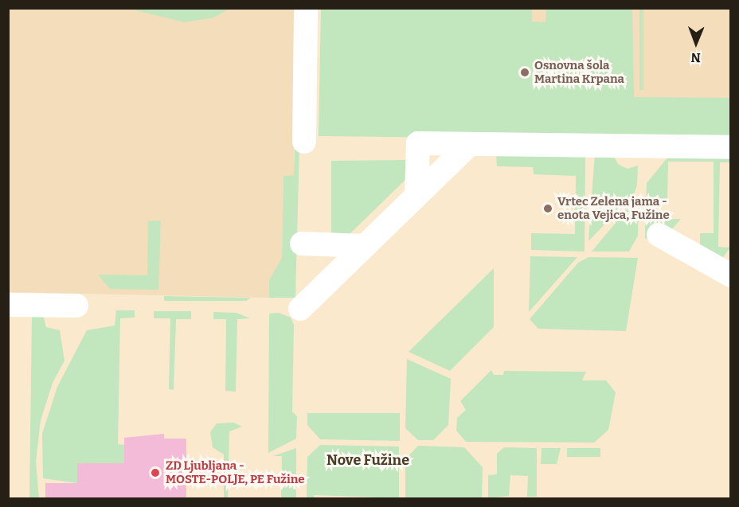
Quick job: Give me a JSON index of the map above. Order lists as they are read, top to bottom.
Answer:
{
  "districts": ["Nove Fužine"],
  "places": ["Osnovna šola Martina Krpana", "Vrtec Zelena jama - enota Vejica, Fužine", "ZD Ljubljana - MOSTE-POLJE, PE Fužine"],
  "north": "bottom"
}
